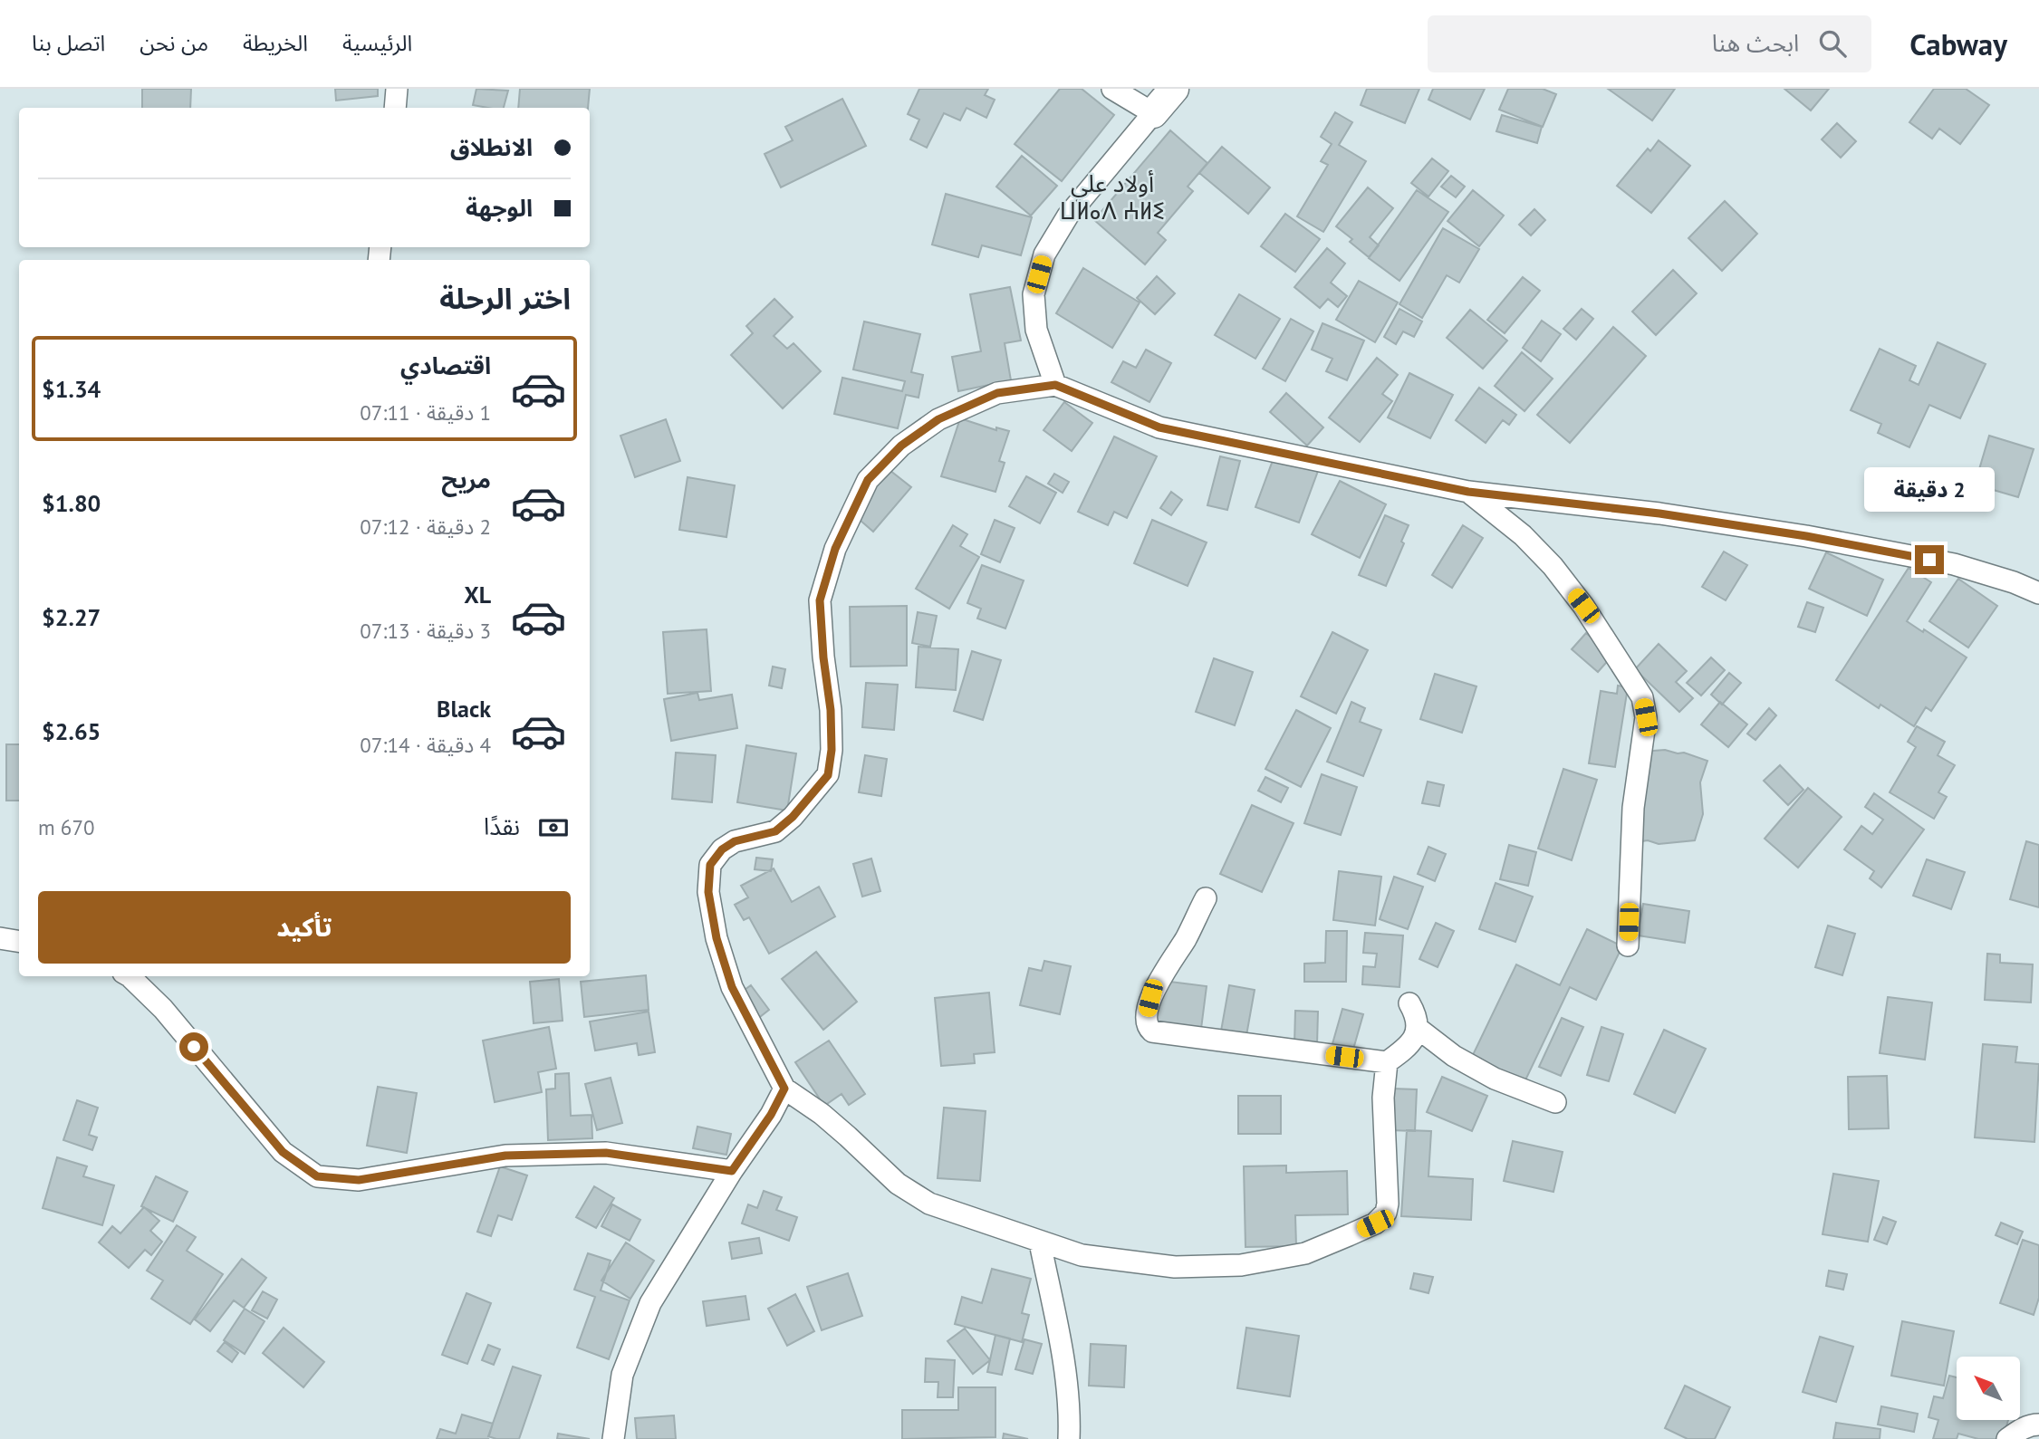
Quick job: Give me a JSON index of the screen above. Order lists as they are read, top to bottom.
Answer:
{
  "districts": ["أولاد علي ⵡⵍⴰⴷ ⵄⵍⵉ"],
  "north": "top left",
  "page": {
    "header": "Cabway",
    "search": "ابحث هنا",
    "nav": [
      "الرئيسية",
      "الخريطة",
      "من نحن",
      "اتصل بنا"
    ],
    "banner": ["الانطلاق", "الوجهة"],
    "heading": "اختر الرحلة",
    "list": [
      {
        "name": "اقتصادي",
        "note": "1 دقيقة · 07:11",
        "value": "$1.34"
      },
      {
        "name": "مريح",
        "note": "2 دقيقة · 07:12",
        "value": "$1.80"
      },
      {
        "name": "XL",
        "note": "3 دقيقة · 07:13",
        "value": "$2.27"
      },
      {
        "name": "Black",
        "note": "4 دقيقة · 07:14",
        "value": "$2.65"
      }
    ],
    "bubble": "2 دقيقة",
    "pay": ["نقدًا", "670 m"],
    "buttons": "تأكيد"
  }
}
